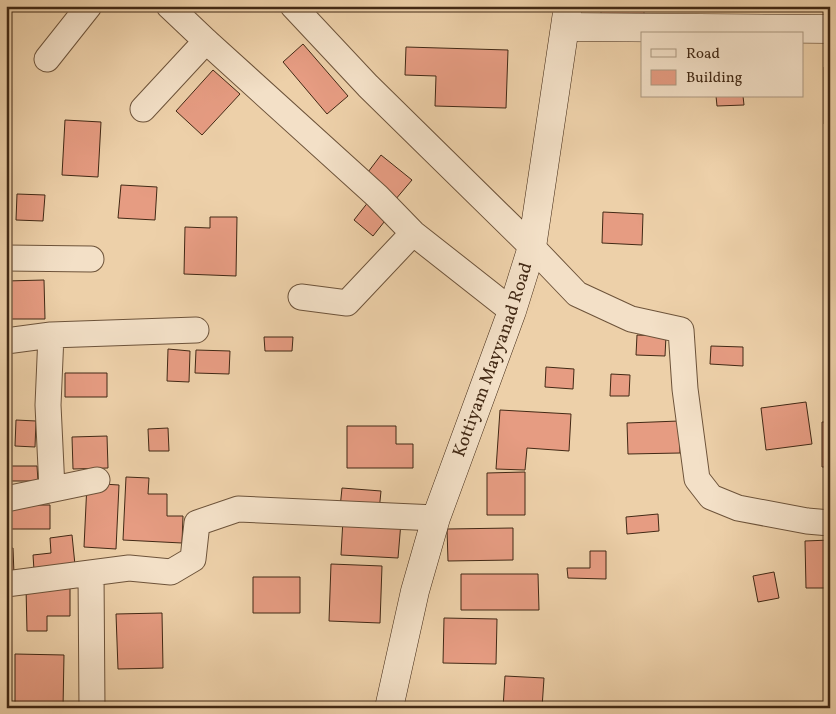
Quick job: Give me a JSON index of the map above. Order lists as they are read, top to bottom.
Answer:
{
  "streets": {
    "street": ["Kottiyam Mayyanad Road"]
  },
  "legend": ["Road", "Building"]
}
